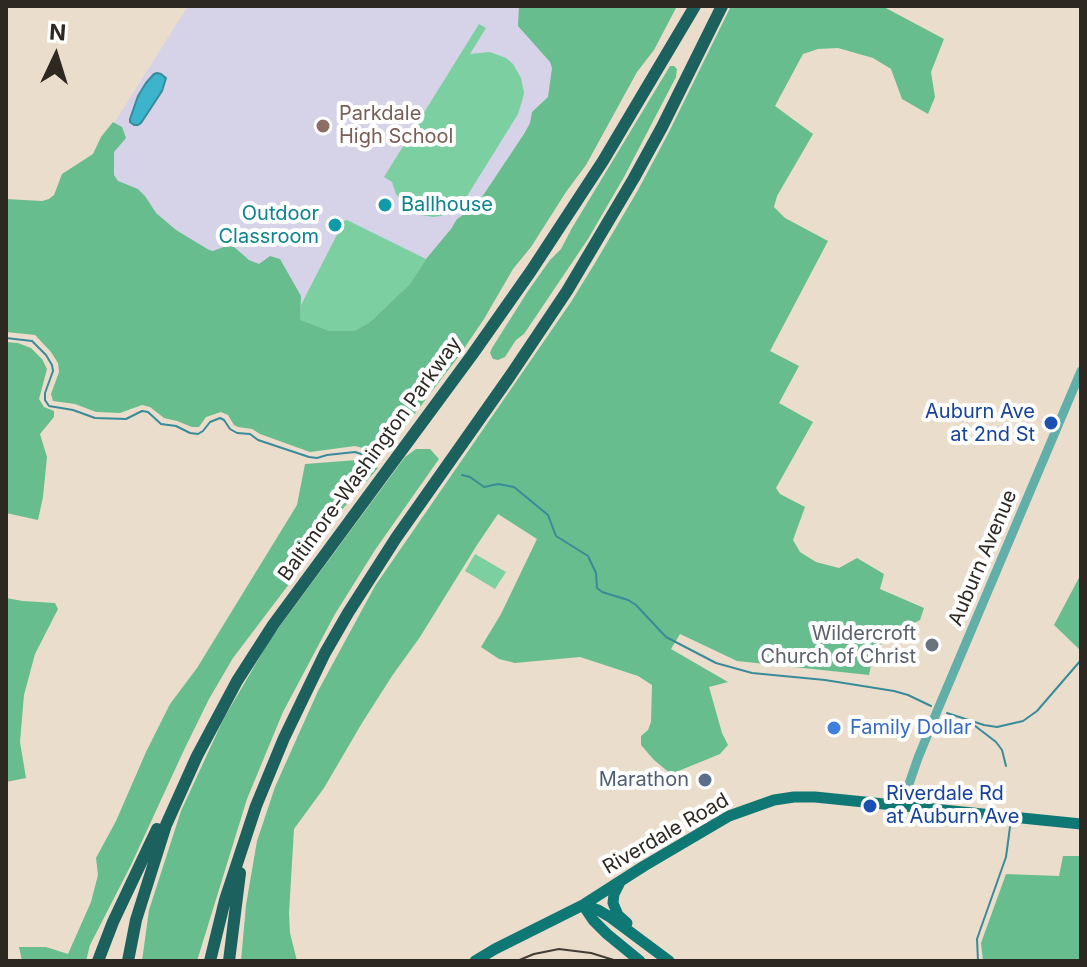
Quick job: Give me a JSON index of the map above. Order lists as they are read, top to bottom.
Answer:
{
  "streets": {
    "highway": ["Baltimore-Washington Parkway"],
    "main road": ["Riverdale Road"],
    "street": ["Auburn Avenue"]
  },
  "crossings": [
    ["Auburn Avenue", "Riverdale Road"]
  ],
  "places": [
    "Parkdale High School",
    "Ballhouse",
    "Outdoor Classroom",
    "Auburn Ave at 2nd St",
    "Wildercroft Church of Christ",
    "Family Dollar",
    "Marathon",
    "Riverdale Rd at Auburn Ave"
  ],
  "north": "top"
}
